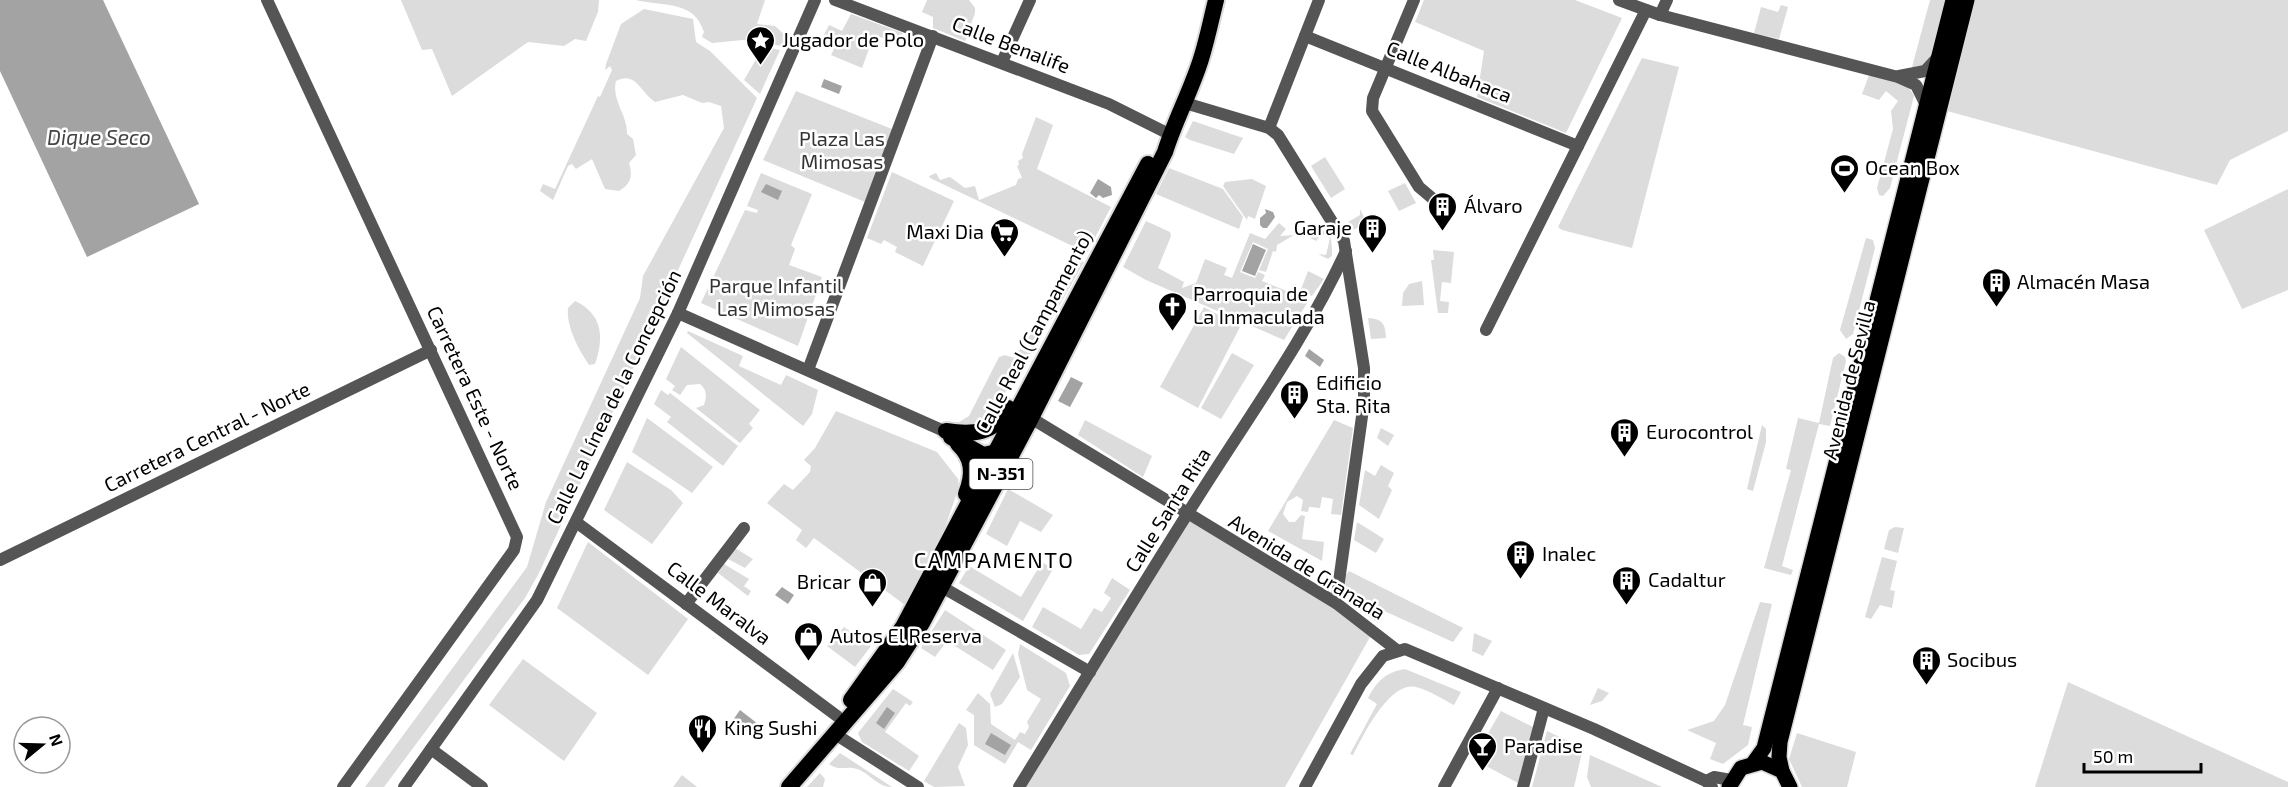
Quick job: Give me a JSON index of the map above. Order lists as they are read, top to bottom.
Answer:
{
  "streets": {
    "highway": ["Calle Real (Campamento)", "N-351"],
    "main road": ["Avenida de Sevilla"],
    "street": [
      "Calle Benalife",
      "Calle Albahaca",
      "Calle La Línea de la Concepción",
      "Carretera Este - Norte",
      "Carretera Central - Norte",
      "Calle Santa Rita",
      "Avenida de Granada",
      "Calle Maralva"
    ]
  },
  "crossings": [
    ["Calle Benalife", "Calle Real (Campamento)"],
    ["Calle Real (Campamento)", "Avenida de Granada"],
    ["Calle Real (Campamento)", "Calle Maralva"],
    ["Calle La Línea de la Concepción", "Calle Maralva"],
    ["Carretera Este - Norte", "Carretera Central - Norte"],
    ["Calle Santa Rita", "Avenida de Granada"]
  ],
  "districts": ["CAMPAMENTO"],
  "water": ["Dique Seco"],
  "parks": ["Plaza Las Mimosas", "Parque Infantil Las Mimosas"],
  "places": {
    "place": ["Jugador de Polo"],
    "sports": ["Ocean Box"],
    "building": [
      "Álvaro",
      "Garaje",
      "Almacén Masa",
      "Edificio Sta. Rita",
      "Eurocontrol",
      "Inalec",
      "Cadaltur",
      "Socibus"
    ],
    "supermarket": ["Maxi Dia"],
    "church": ["Parroquia de La Inmaculada"],
    "shop": ["Bricar", "Autos El Reserva"],
    "restaurant": ["King Sushi"],
    "bar": ["Paradise"]
  },
  "scale_bar": "50 m",
  "north": "right"
}
